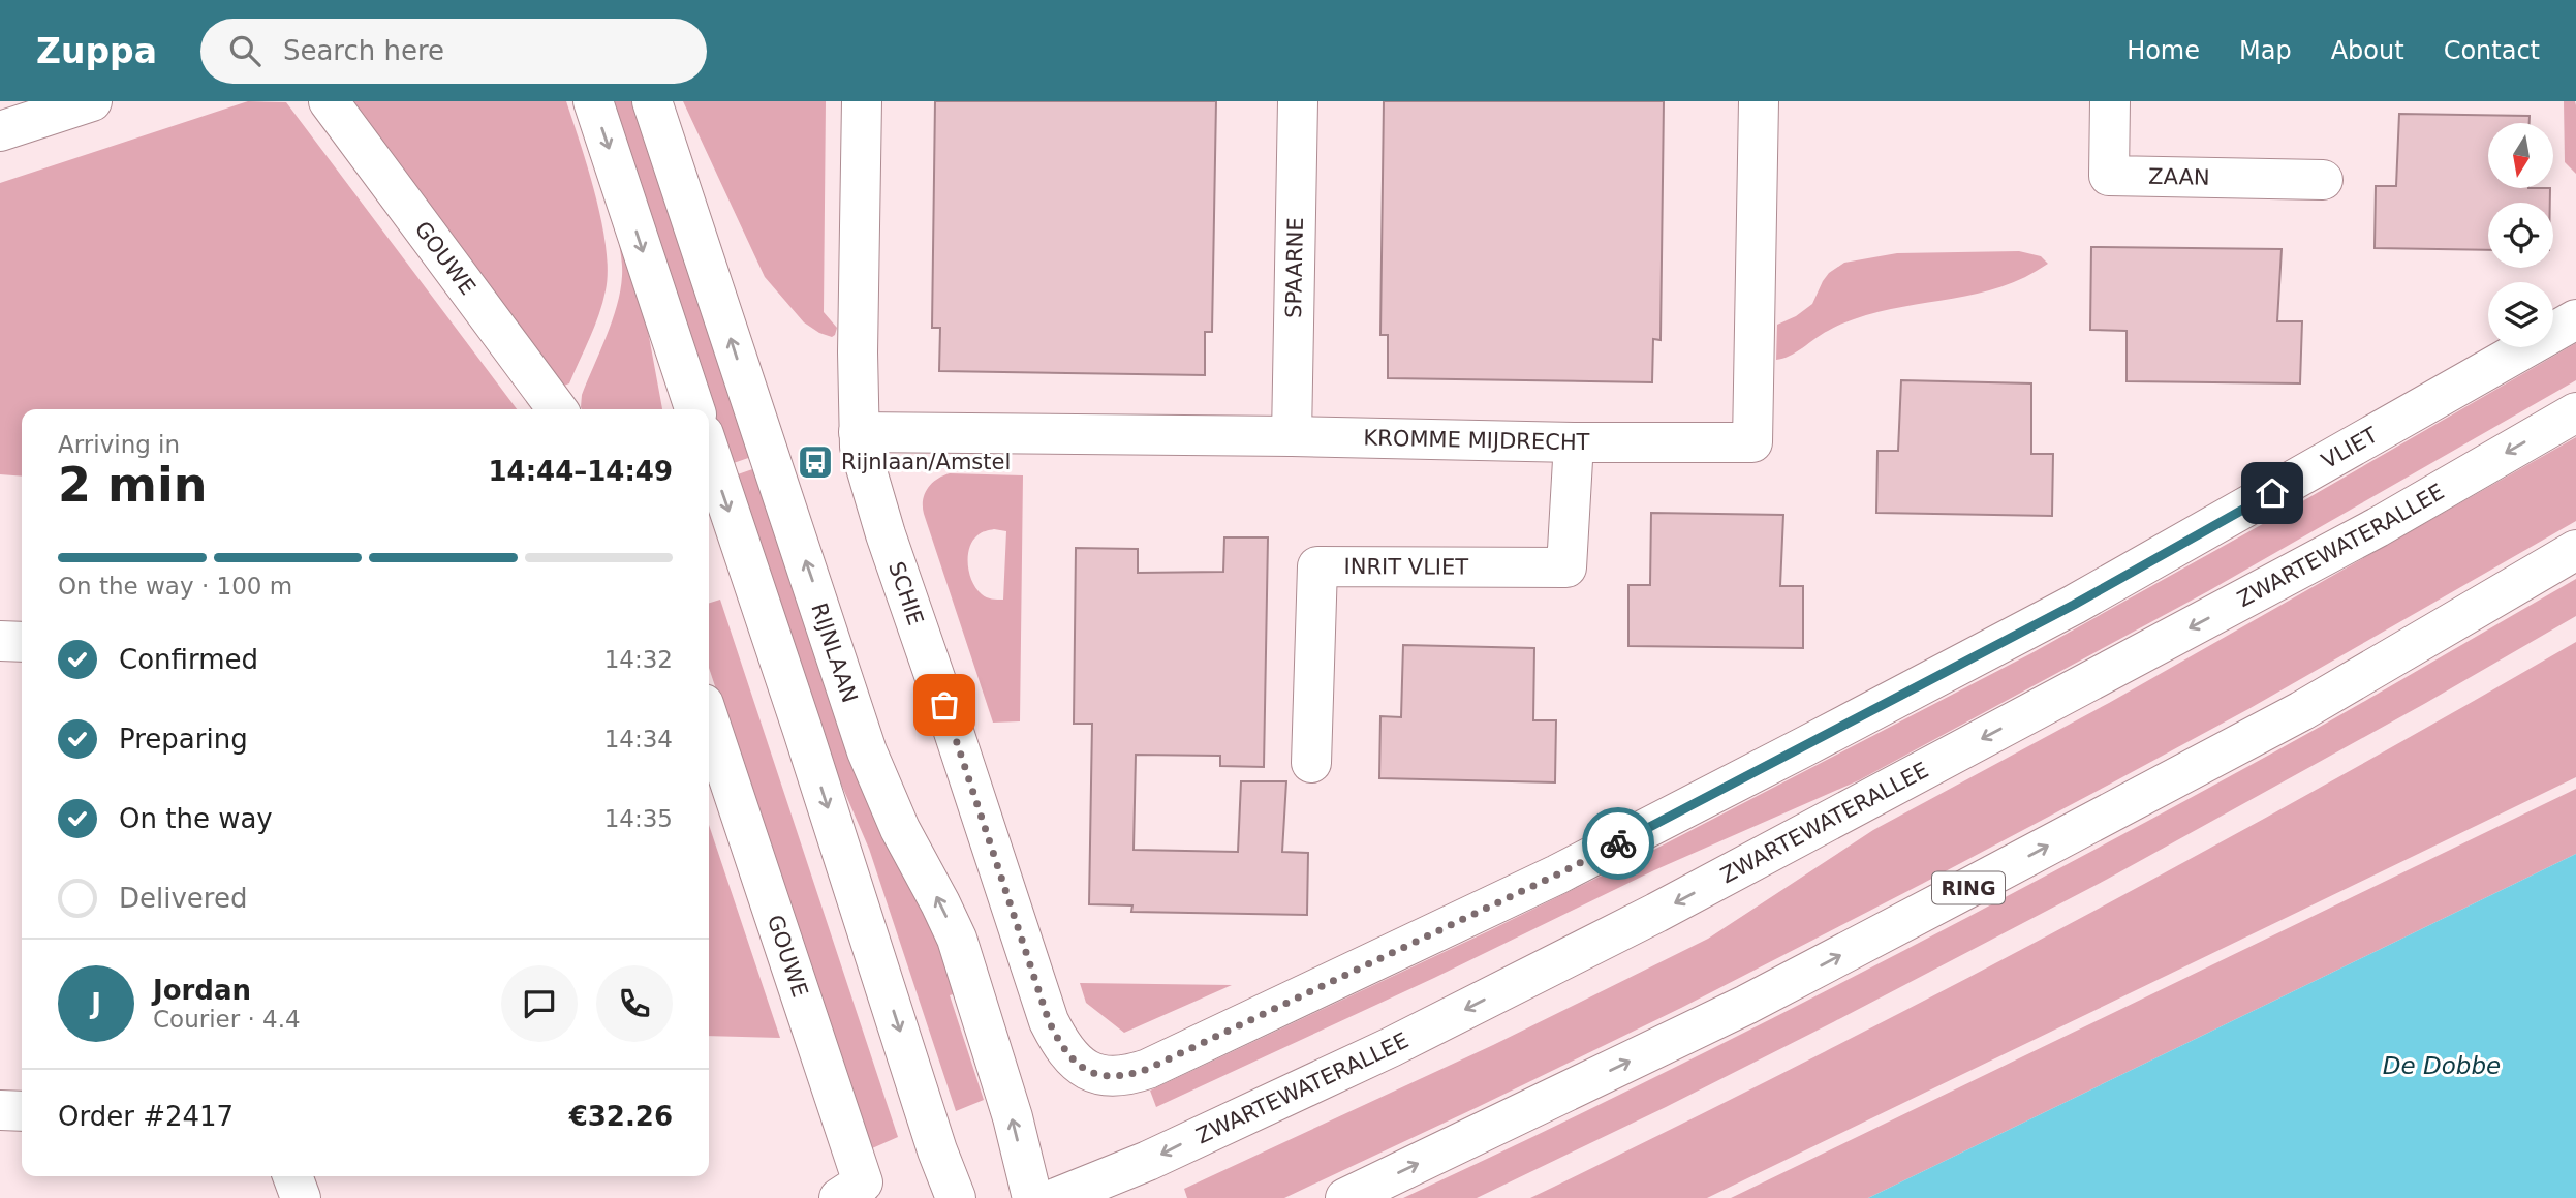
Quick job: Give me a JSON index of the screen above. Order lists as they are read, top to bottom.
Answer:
{
  "streets": {
    "street": [
      "ZAAN",
      "GOUWE",
      "SPAARNE",
      "KROMME MIJDRECHT",
      "VLIET",
      "ZWARTEWATERALLEE",
      "INRIT VLIET",
      "SCHIE",
      "RIJNLAAN",
      "RING"
    ]
  },
  "crossings": [
    ["SPAARNE", "KROMME MIJDRECHT"],
    ["KROMME MIJDRECHT", "INRIT VLIET"],
    ["KROMME MIJDRECHT", "SCHIE"],
    ["VLIET", "SCHIE"]
  ],
  "water": ["De Dobbe"],
  "places": {
    "bus stop": ["Rijnlaan/Amstel"]
  },
  "north": "bottom",
  "page": {
    "header": "Zuppa",
    "search": "Search here",
    "nav": [
      "Home",
      "Map",
      "About",
      "Contact"
    ],
    "heading": ["2 min", "Arriving in", "14:44–14:49"],
    "panel": [
      "Jordan",
      "Courier · 4.4",
      "Order #2417",
      "€32.26"
    ],
    "bar": "On the way · 100 m",
    "list": [
      ["Confirmed", "14:32"],
      ["Preparing", "14:34"],
      ["On the way", "14:35"],
      "Delivered"
    ],
    "round": "J"
  }
}
